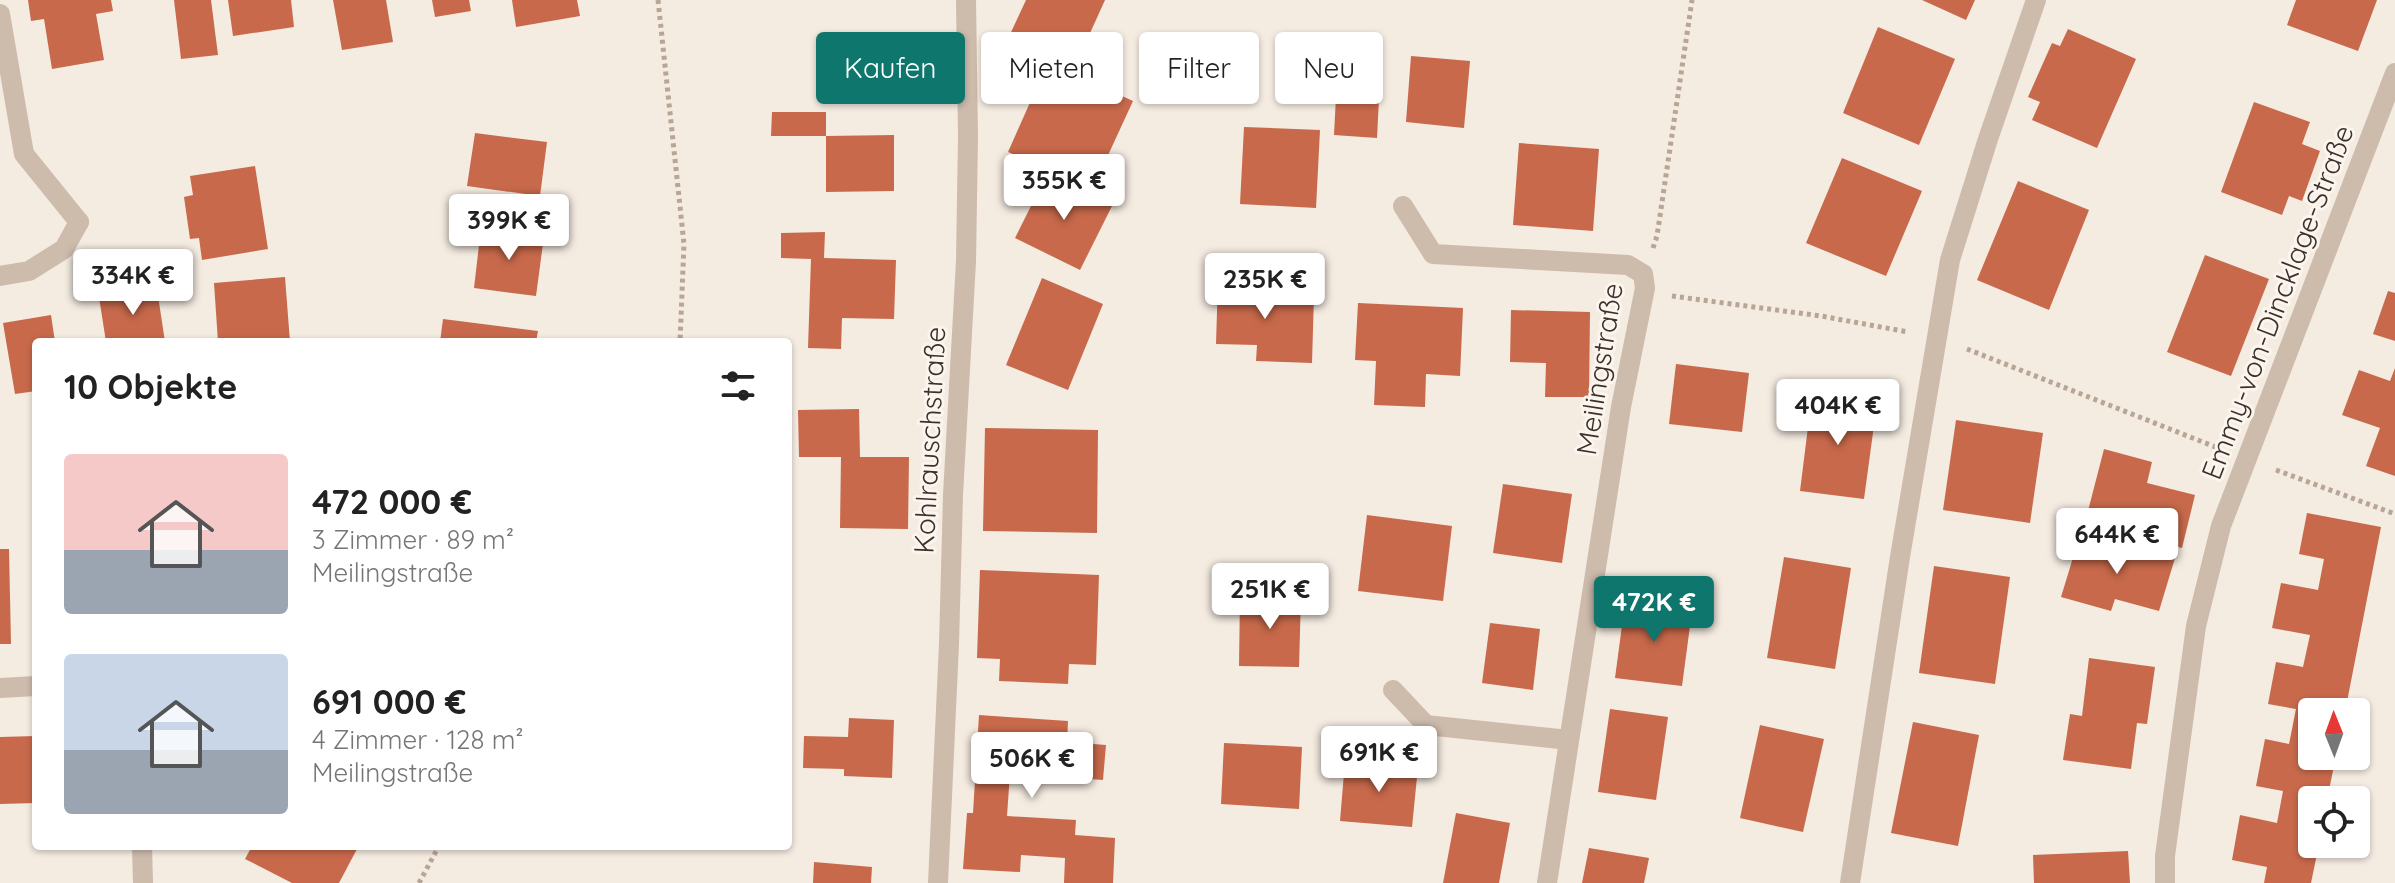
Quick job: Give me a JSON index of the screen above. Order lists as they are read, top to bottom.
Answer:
{
  "streets": {
    "street": ["Emmy-von-Dincklage-Straße", "Meilingstraße", "Kohlrauschstraße"]
  },
  "north": "top",
  "page": {
    "chip": [
      "Kaufen",
      "Mieten",
      "Filter",
      "Neu"
    ],
    "price": [
      "355K €",
      "399K €",
      "334K €",
      "235K €",
      "404K €",
      "644K €",
      "251K €",
      "472K €",
      "691K €",
      "506K €"
    ],
    "heading": "10 Objekte",
    "list": [
      {
        "name": "472 000 €",
        "note": "3 Zimmer · 89 m² · Meilingstraße"
      },
      {
        "name": "691 000 €",
        "note": "4 Zimmer · 128 m² · Meilingstraße"
      }
    ]
  }
}
